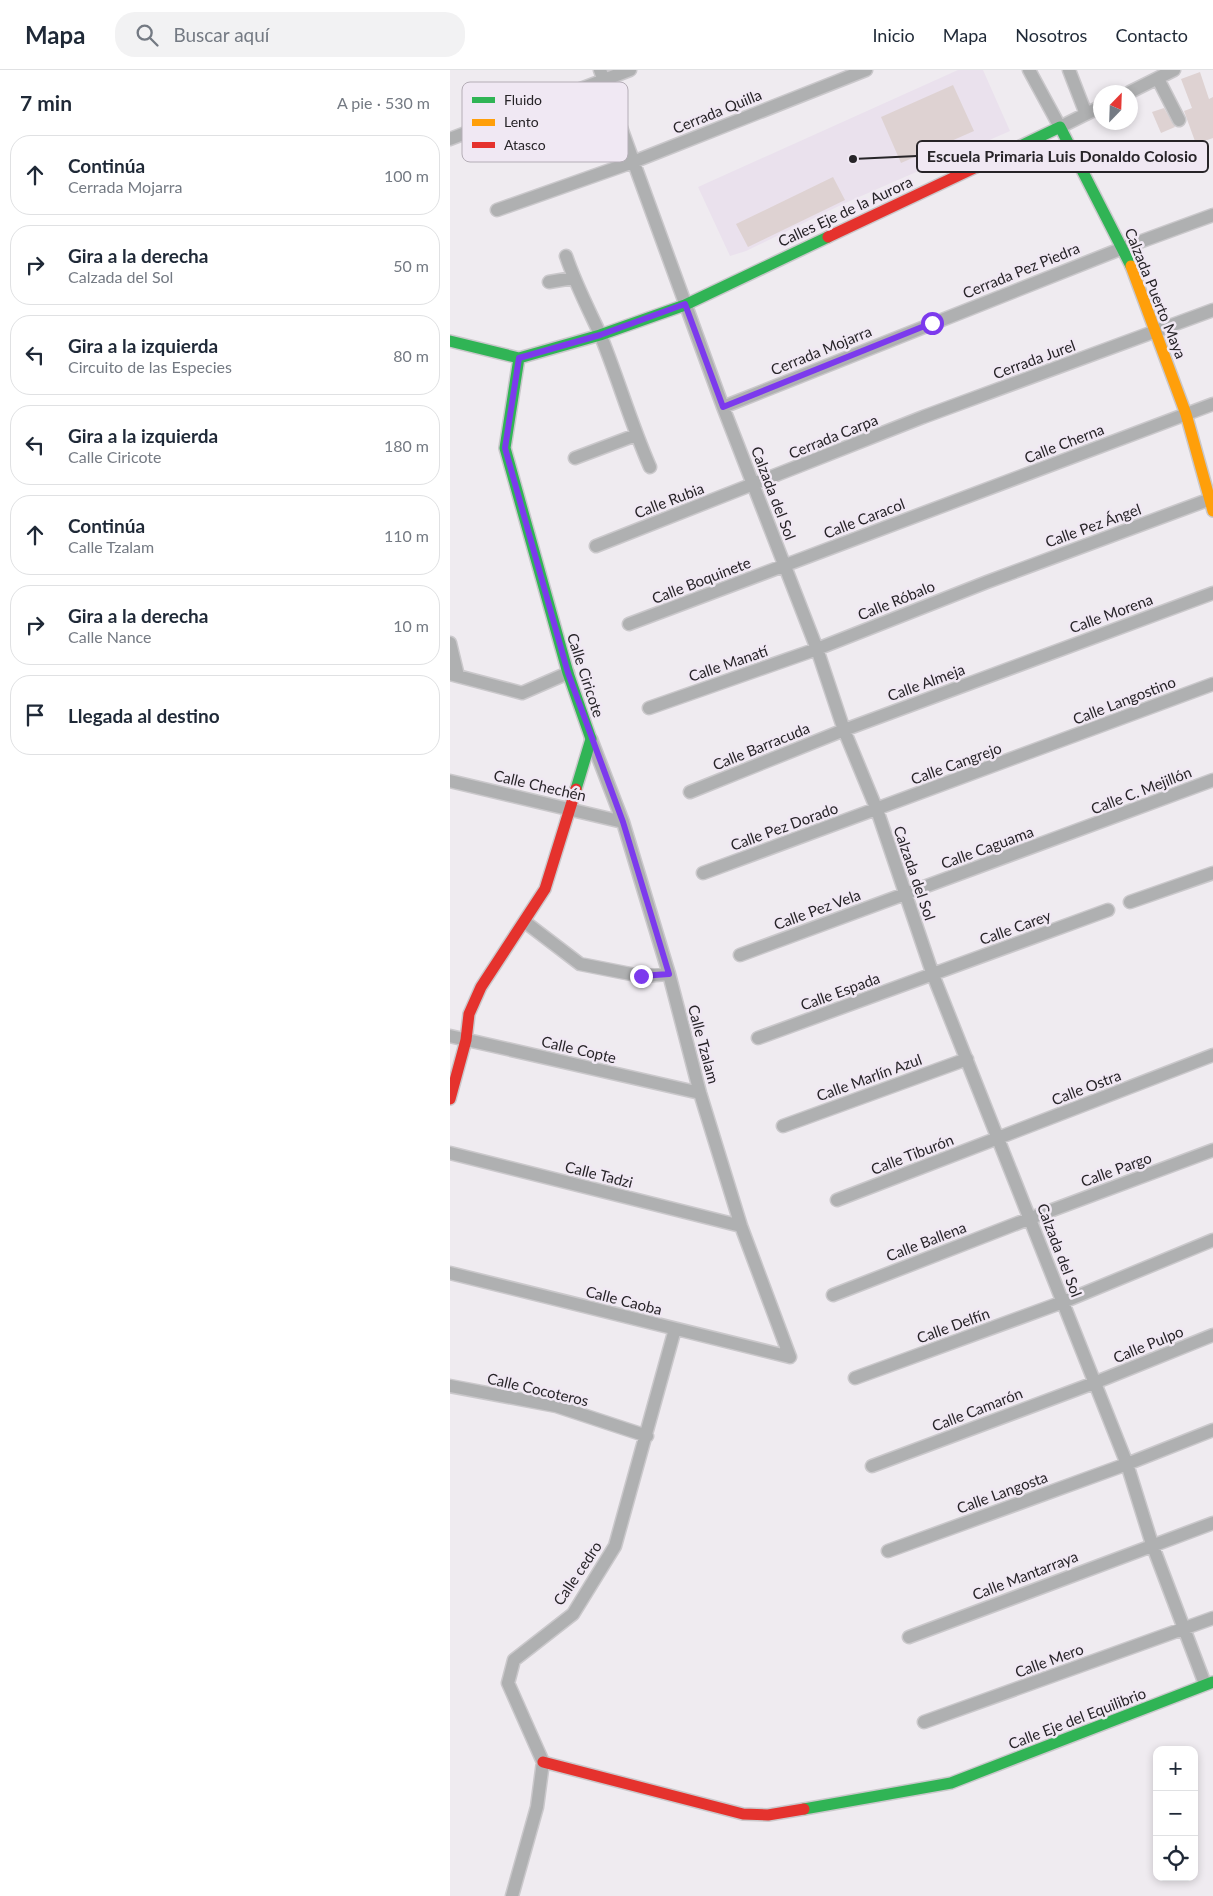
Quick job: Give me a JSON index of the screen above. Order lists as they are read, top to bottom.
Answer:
{
  "streets": {
    "street": [
      "Cerrada Quilla",
      "Calles Eje de la Aurora",
      "Cerrada Pez Piedra",
      "Calzada Puerto Maya",
      "Cerrada Mojarra",
      "Cerrada Jurel",
      "Cerrada Carpa",
      "Calle Cherna",
      "Calzada del Sol",
      "Calle Rubia",
      "Calle Caracol",
      "Calle Pez Ángel",
      "Calle Boquinete",
      "Calle Róbalo",
      "Calle Morena",
      "Calle Manatí",
      "Calle Ciricote",
      "Calle Almeja",
      "Calle Langostino",
      "Calle Barracuda",
      "Calle Cangrejo",
      "Calle Chechén",
      "Calle C. Mejillón",
      "Calle Pez Dorado",
      "Calle Caguama",
      "Calle Pez Vela",
      "Calle Carey",
      "Calle Espada",
      "Calle Tzalam",
      "Calle Copte",
      "Calle Marlín Azul",
      "Calle Ostra",
      "Calle Tiburón",
      "Calle Pargo",
      "Calle Tadzi",
      "Calle Ballena",
      "Calle Caoba",
      "Calle Delfín",
      "Calle Pulpo",
      "Calle Cocoteros",
      "Calle Camarón",
      "Calle Langosta",
      "Calle cedro",
      "Calle Mantarraya",
      "Calle Mero",
      "Calle Eje del Equilibrio"
    ]
  },
  "crossings": [
    ["Cerrada Quilla", "Calzada del Sol"],
    ["Calles Eje de la Aurora", "Calzada Puerto Maya"],
    ["Calles Eje de la Aurora", "Calzada del Sol"],
    ["Calles Eje de la Aurora", "Calle Ciricote"],
    ["Cerrada Pez Piedra", "Calzada Puerto Maya"],
    ["Cerrada Pez Piedra", "Cerrada Mojarra"],
    ["Calzada Puerto Maya", "Cerrada Jurel"],
    ["Calzada Puerto Maya", "Calle Cherna"],
    ["Calzada Puerto Maya", "Calle Pez Ángel"],
    ["Cerrada Mojarra", "Calzada del Sol"],
    ["Cerrada Jurel", "Cerrada Carpa"],
    ["Cerrada Carpa", "Calzada del Sol"],
    ["Cerrada Carpa", "Calle Rubia"],
    ["Calle Cherna", "Calle Caracol"],
    ["Calzada del Sol", "Calle Rubia"],
    ["Calzada del Sol", "Calle Caracol"],
    ["Calzada del Sol", "Calle Boquinete"],
    ["Calzada del Sol", "Calle Róbalo"],
    ["Calzada del Sol", "Calle Manatí"],
    ["Calzada del Sol", "Calle Almeja"],
    ["Calzada del Sol", "Calle Barracuda"],
    ["Calzada del Sol", "Calle Cangrejo"],
    ["Calzada del Sol", "Calle Pez Dorado"],
    ["Calzada del Sol", "Calle Caguama"],
    ["Calzada del Sol", "Calle Pez Vela"],
    ["Calzada del Sol", "Calle Carey"],
    ["Calzada del Sol", "Calle Espada"],
    ["Calzada del Sol", "Calle Marlín Azul"],
    ["Calzada del Sol", "Calle Ostra"],
    ["Calzada del Sol", "Calle Tiburón"],
    ["Calzada del Sol", "Calle Pargo"],
    ["Calzada del Sol", "Calle Ballena"],
    ["Calzada del Sol", "Calle Delfín"],
    ["Calzada del Sol", "Calle Pulpo"],
    ["Calzada del Sol", "Calle Camarón"],
    ["Calzada del Sol", "Calle Langosta"],
    ["Calzada del Sol", "Calle Mantarraya"],
    ["Calzada del Sol", "Calle Mero"],
    ["Calzada del Sol", "Calle Eje del Equilibrio"],
    ["Calle Caracol", "Calle Boquinete"],
    ["Calle Pez Ángel", "Calle Róbalo"],
    ["Calle Róbalo", "Calle Manatí"],
    ["Calle Morena", "Calle Almeja"],
    ["Calle Ciricote", "Calle Chechén"],
    ["Calle Ciricote", "Calle Tzalam"],
    ["Calle Ciricote", "Calle Copte"],
    ["Calle Almeja", "Calle Barracuda"],
    ["Calle Langostino", "Calle Cangrejo"],
    ["Calle Cangrejo", "Calle Pez Dorado"],
    ["Calle Chechén", "Calle Tzalam"],
    ["Calle C. Mejillón", "Calle Caguama"],
    ["Calle Caguama", "Calle Pez Vela"],
    ["Calle Carey", "Calle Espada"],
    ["Calle Tzalam", "Calle Copte"],
    ["Calle Tzalam", "Calle Tadzi"],
    ["Calle Tzalam", "Calle Caoba"],
    ["Calle Ostra", "Calle Tiburón"],
    ["Calle Pargo", "Calle Ballena"],
    ["Calle Caoba", "Calle cedro"],
    ["Calle Pulpo", "Calle Camarón"],
    ["Calle Cocoteros", "Calle cedro"],
    ["Calle cedro", "Calle Eje del Equilibrio"]
  ],
  "places": ["Escuela Primaria Luis Donaldo Colosio"],
  "legend": ["Fluido", "Lento", "Atasco"],
  "north": "top right",
  "page": {
    "header": "Mapa",
    "search": "Buscar aquí",
    "nav": [
      "Inicio",
      "Mapa",
      "Nosotros",
      "Contacto"
    ],
    "heading": ["7 min", "A pie · 530 m"],
    "list": [
      ["Continúa", "Cerrada Mojarra", "100 m"],
      ["Gira a la derecha", "Calzada del Sol", "50 m"],
      ["Gira a la izquierda", "Circuito de las Especies", "80 m"],
      ["Gira a la izquierda", "Calle Ciricote", "180 m"],
      ["Continúa", "Calle Tzalam", "110 m"],
      ["Gira a la derecha", "Calle Nance", "10 m"],
      "Llegada al destino"
    ],
    "map_buttons": ["+", "−"]
  }
}
